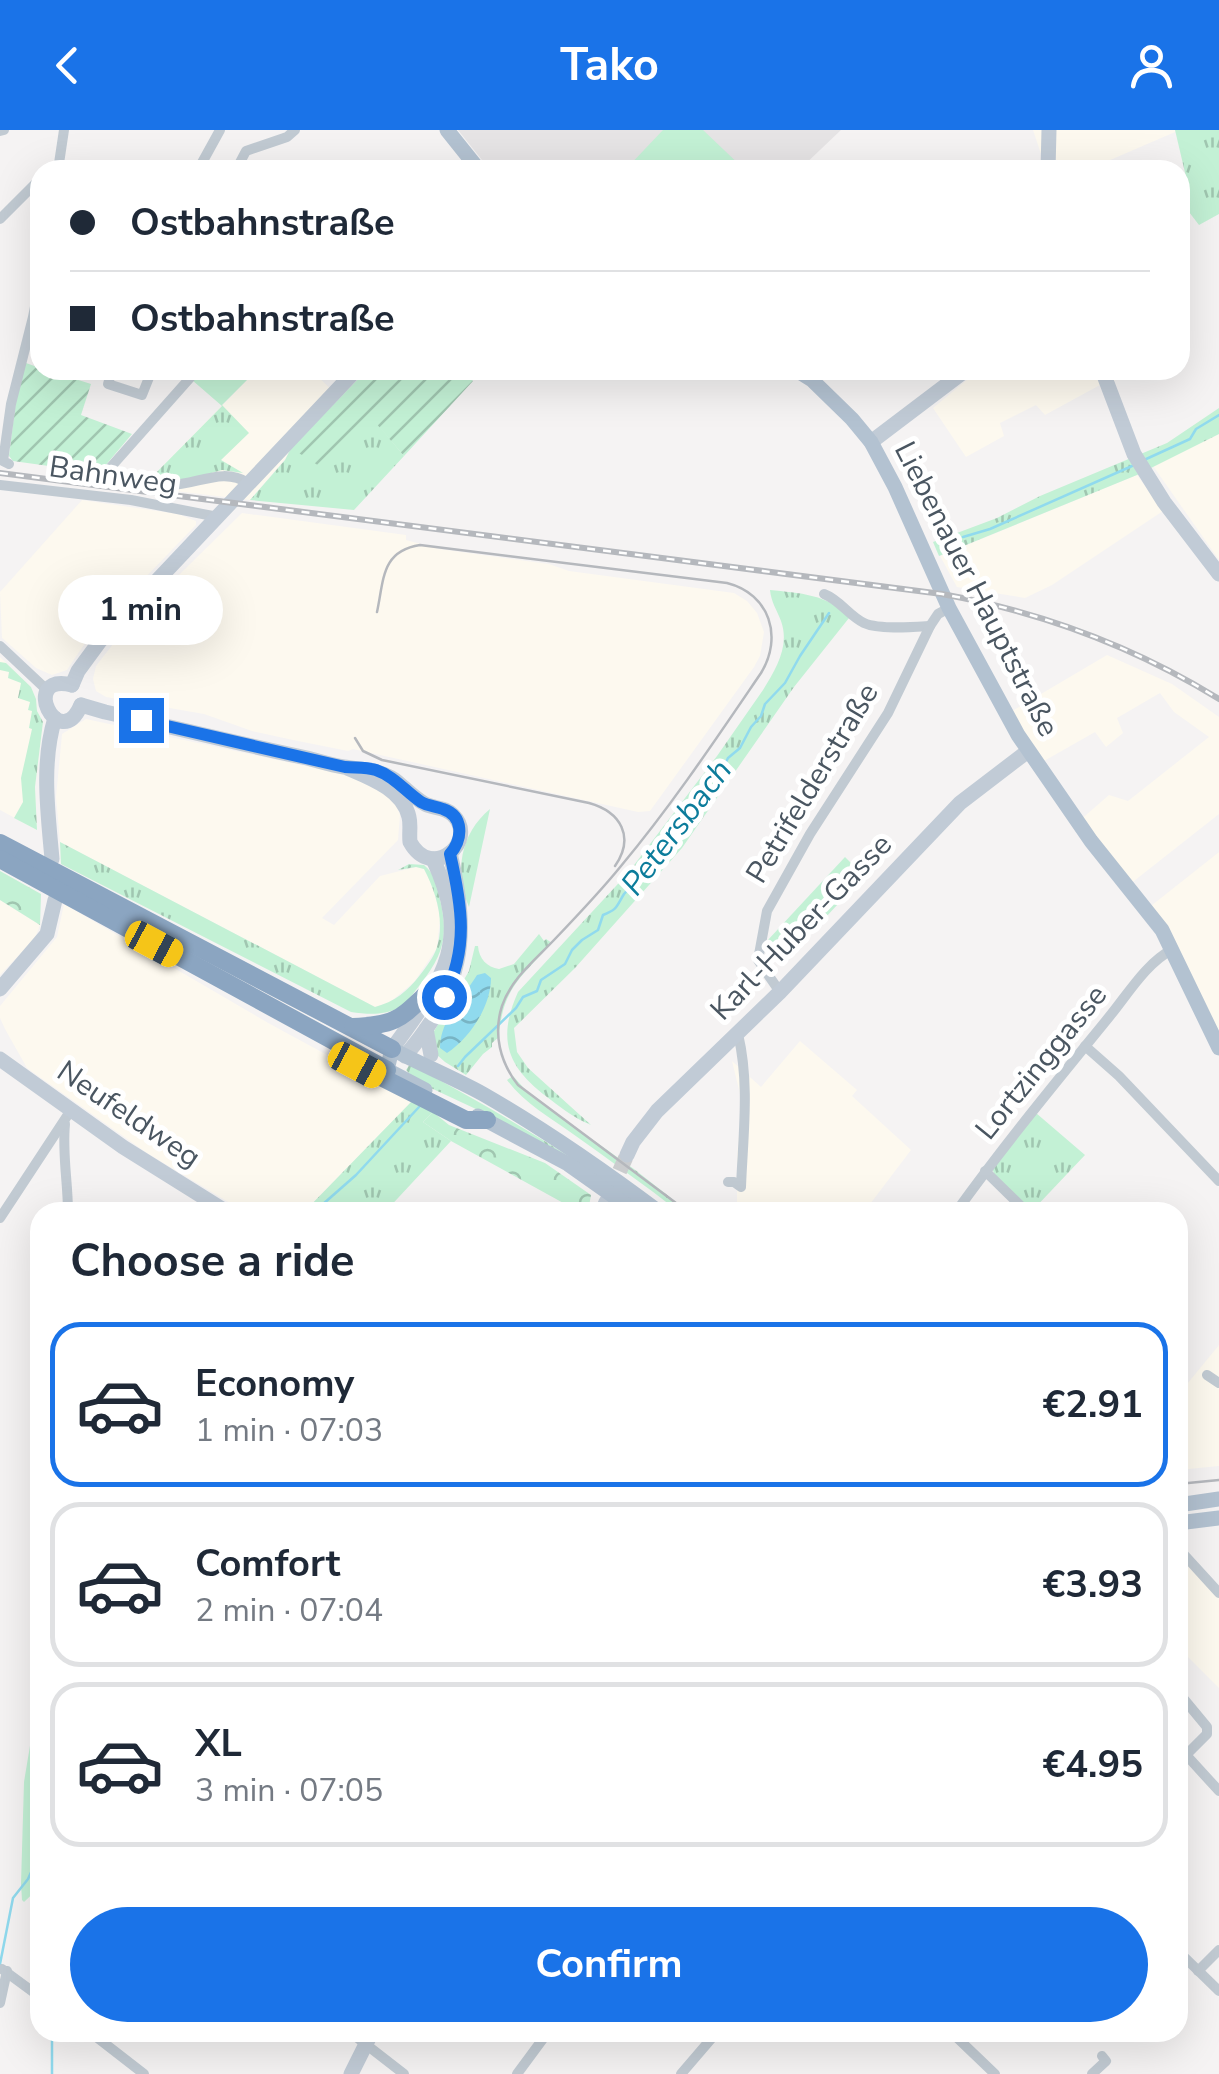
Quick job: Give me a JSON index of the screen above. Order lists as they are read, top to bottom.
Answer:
{
  "streets": {
    "main road": ["Liebenauer Hauptstraße", "Karl-Huber-Gasse", "Neufeldweg"],
    "street": ["Bahnweg", "Petrifelderstraße", "Lortzinggasse"]
  },
  "crossings": [
    ["Liebenauer Hauptstraße", "Petrifelderstraße"],
    ["Liebenauer Hauptstraße", "Karl-Huber-Gasse"],
    ["Liebenauer Hauptstraße", "Lortzinggasse"],
    ["Petrifelderstraße", "Karl-Huber-Gasse"]
  ],
  "water": ["Petersbach"],
  "page": {
    "header": "Tako",
    "banner": ["Ostbahnstraße", "Ostbahnstraße"],
    "bubble": "1 min",
    "heading": "Choose a ride",
    "list": [
      {
        "name": "Economy",
        "note": "1 min · 07:03",
        "value": "€2.91"
      },
      {
        "name": "Comfort",
        "note": "2 min · 07:04",
        "value": "€3.93"
      },
      {
        "name": "XL",
        "note": "3 min · 07:05",
        "value": "€4.95"
      }
    ],
    "buttons": "Confirm"
  }
}
